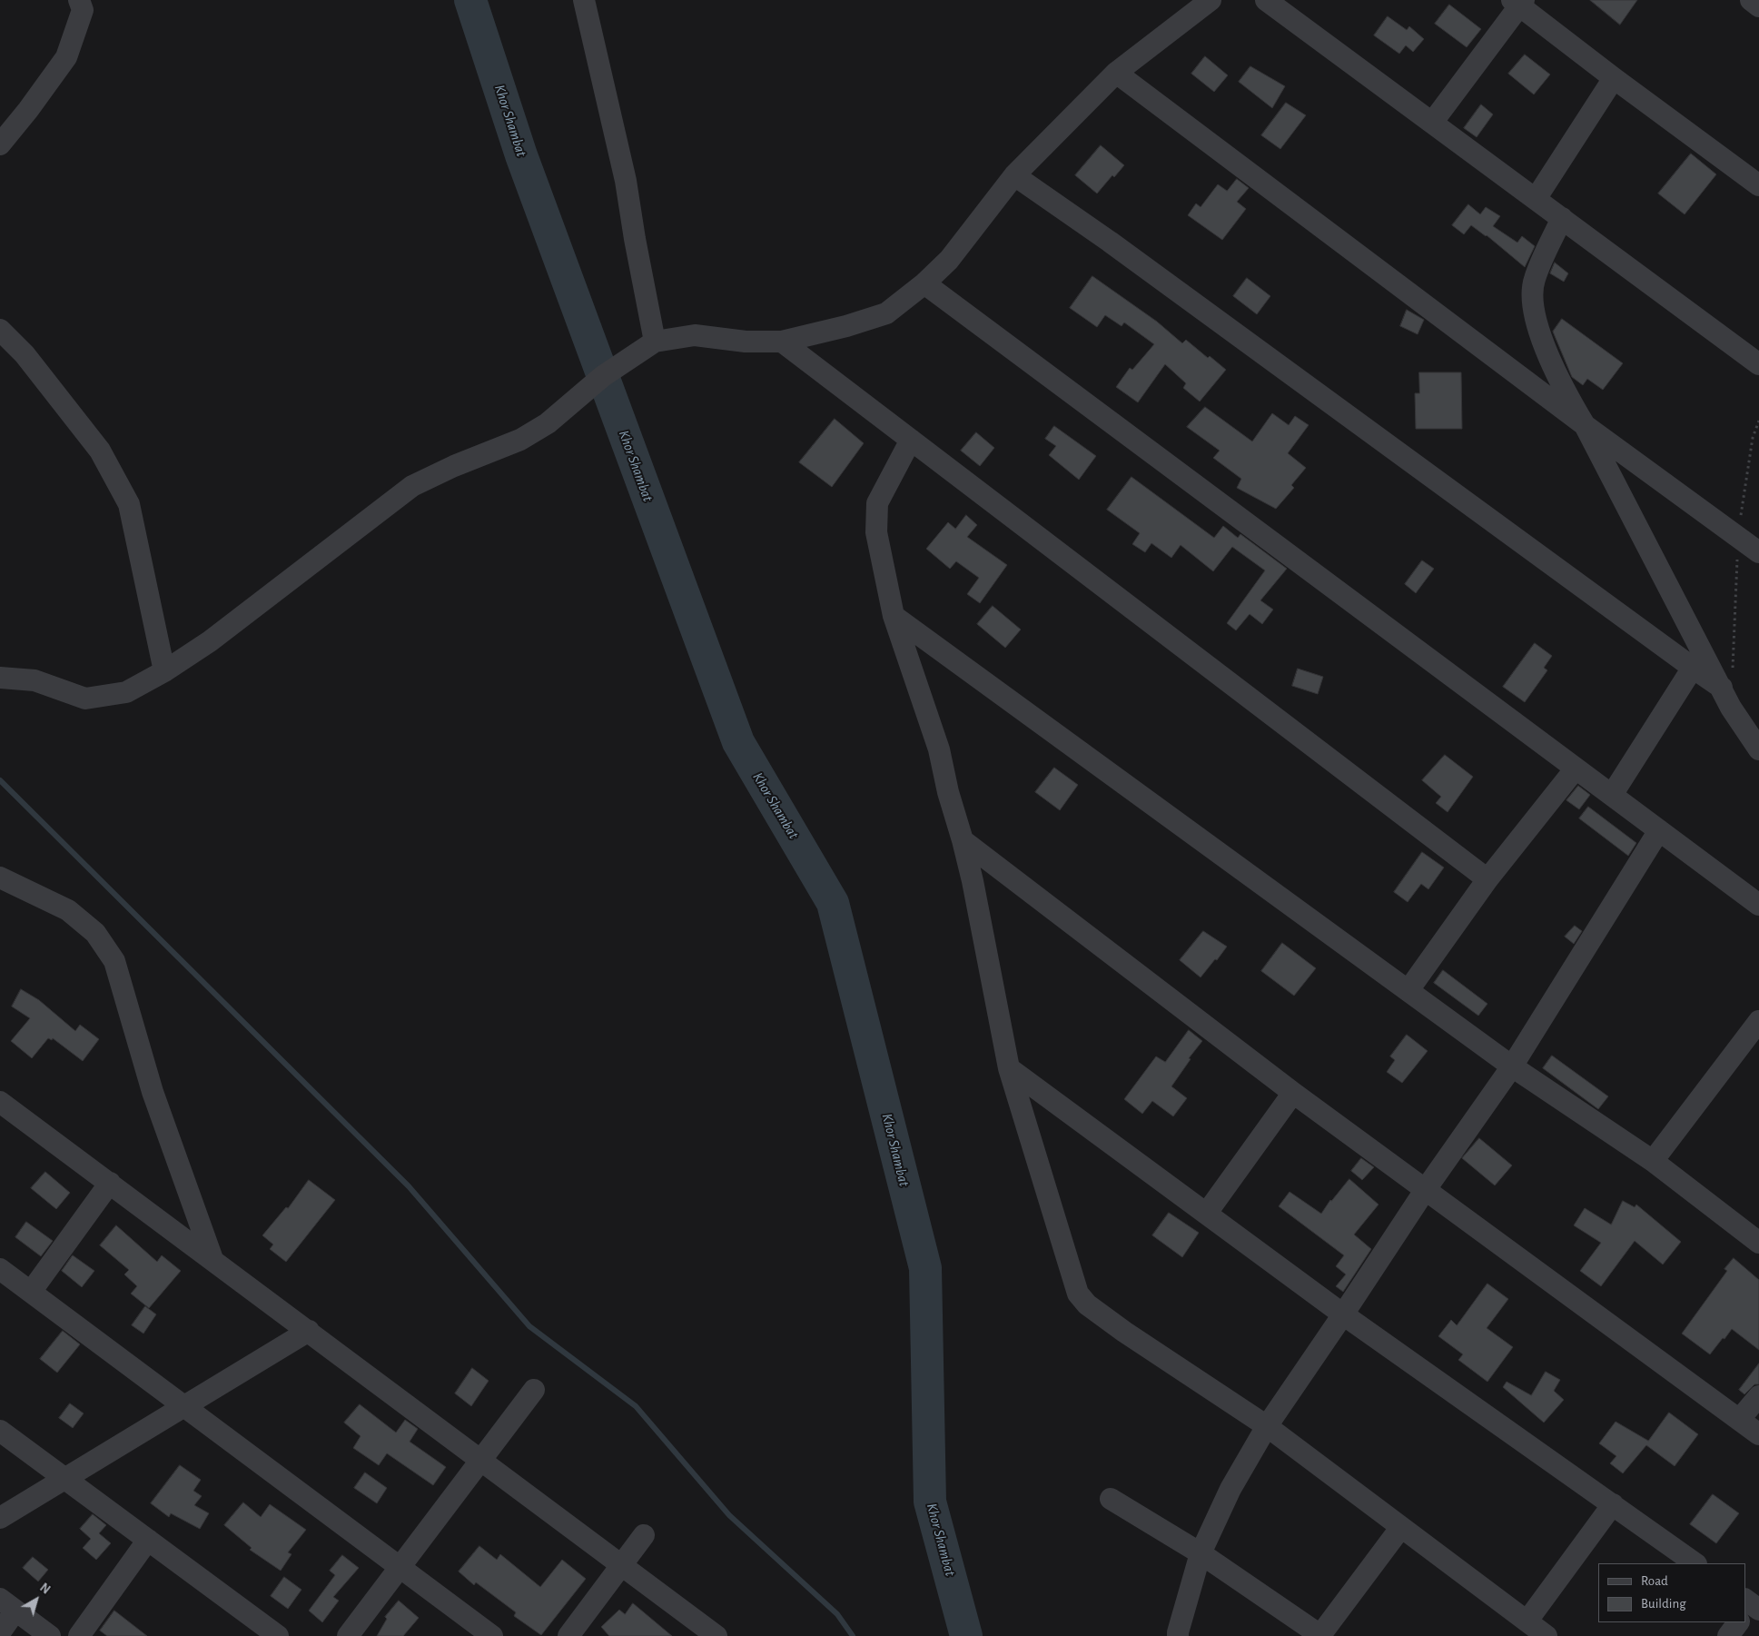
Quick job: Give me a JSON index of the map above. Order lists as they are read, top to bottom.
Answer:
{
  "water": ["Khor Shambat"],
  "legend": ["Road", "Building"],
  "north": "top right"
}
